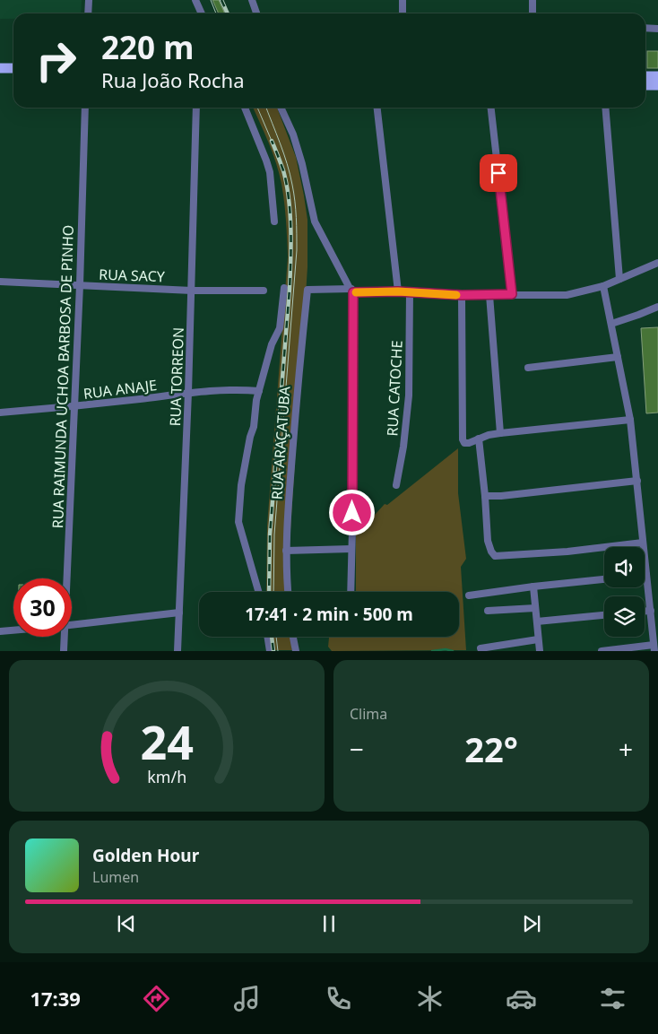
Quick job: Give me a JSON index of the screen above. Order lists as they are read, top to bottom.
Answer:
{
  "streets": {
    "street": [
      "RUA SACY",
      "RUA RAIMUNDA UCHOA BARBOSA DE PINHO",
      "RUA TORREON",
      "RUA CATOCHE",
      "RUA ANAJE",
      "RUA ARAÇATUBA"
    ]
  },
  "crossings": [
    ["RUA SACY", "RUA RAIMUNDA UCHOA BARBOSA DE PINHO"],
    ["RUA SACY", "RUA TORREON"],
    ["RUA RAIMUNDA UCHOA BARBOSA DE PINHO", "RUA ANAJE"],
    ["RUA TORREON", "RUA ANAJE"]
  ],
  "page": {
    "turn": ["220 m", "Rua João Rocha"],
    "limit": "30",
    "trip": "17:41 · 2 min · 500 m",
    "tile": "Clima",
    "heat": ["−", "22°", "+"],
    "song": ["Golden Hour", "Lumen"],
    "tabs": "17:39",
    "gauge": ["24", "km/h"]
  }
}
